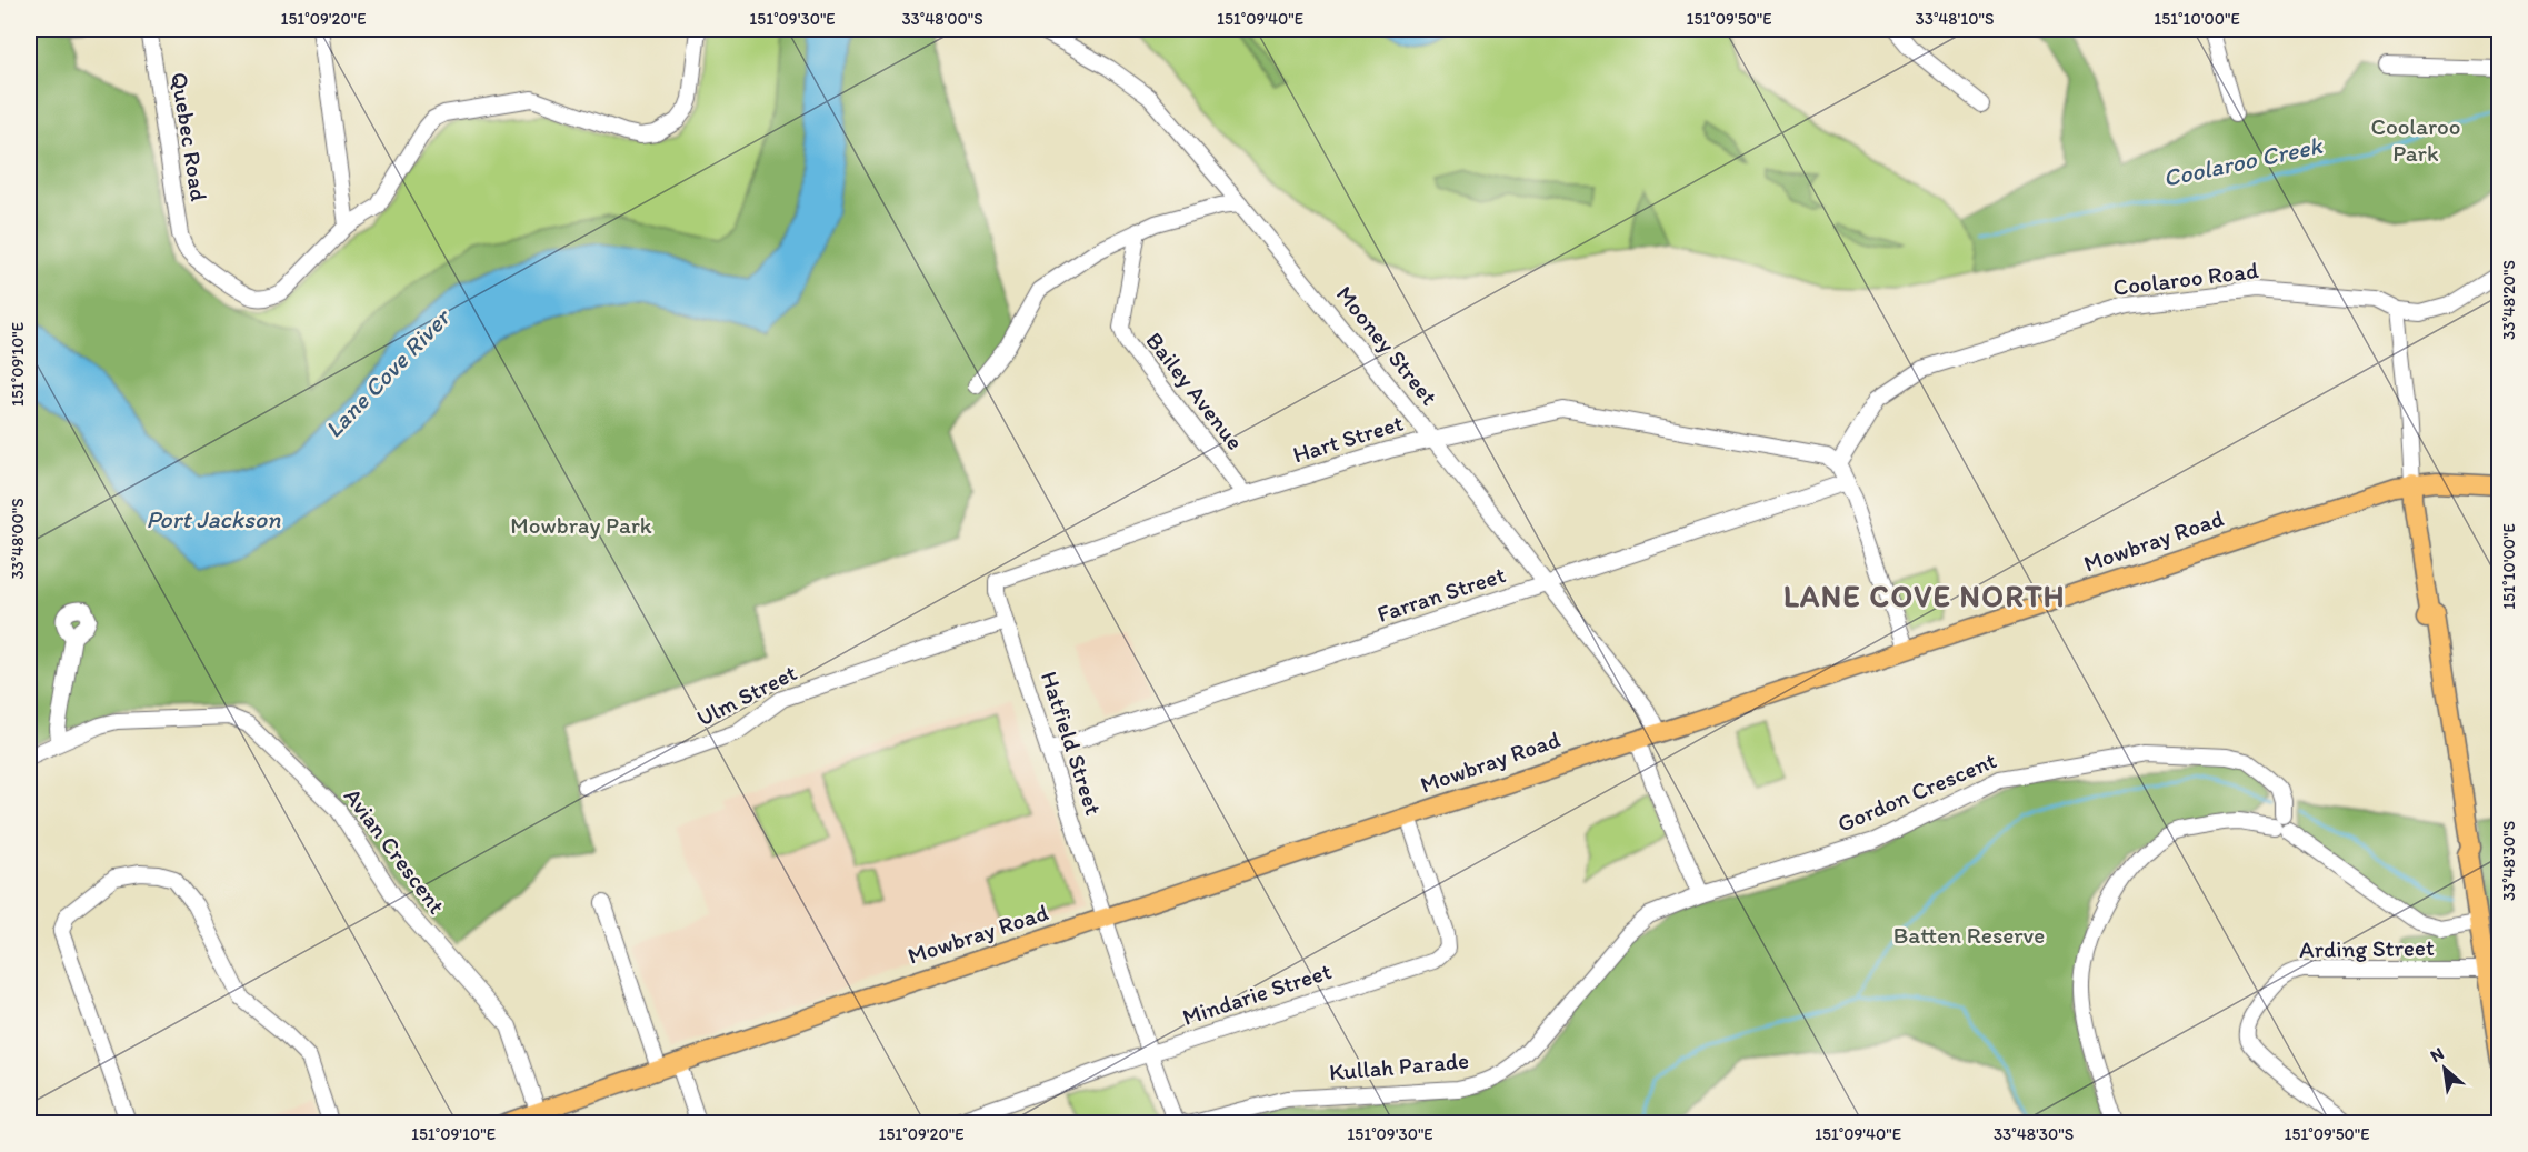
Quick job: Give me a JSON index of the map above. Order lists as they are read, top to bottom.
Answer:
{
  "streets": {
    "main road": ["Mowbray Road"],
    "street": [
      "Quebec Road",
      "Coolaroo Road",
      "Mooney Street",
      "Bailey Avenue",
      "Hart Street",
      "Farran Street",
      "Ulm Street",
      "Hatfield Street",
      "Gordon Crescent",
      "Avian Crescent",
      "Arding Street",
      "Mindarie Street",
      "Kullah Parade"
    ]
  },
  "crossings": [
    ["Coolaroo Road", "Hart Street"],
    ["Mooney Street", "Hart Street"],
    ["Mooney Street", "Mowbray Road"],
    ["Mooney Street", "Farran Street"],
    ["Bailey Avenue", "Hart Street"],
    ["Hart Street", "Hatfield Street"],
    ["Mowbray Road", "Hatfield Street"],
    ["Mowbray Road", "Avian Crescent"],
    ["Mowbray Road", "Mindarie Street"],
    ["Mowbray Road", "Kullah Parade"],
    ["Farran Street", "Hatfield Street"],
    ["Ulm Street", "Hatfield Street"],
    ["Hatfield Street", "Kullah Parade"],
    ["Gordon Crescent", "Kullah Parade"],
    ["Mindarie Street", "Kullah Parade"]
  ],
  "districts": ["LANE COVE NORTH"],
  "water": ["Coolaroo Creek", "Lane Cove River", "Port Jackson"],
  "parks": ["Coolaroo Park", "Mowbray Park", "Batten Reserve"],
  "north": "top left",
  "coordinates": [
    "151°09'20\"E",
    "151°09'30\"E",
    "33°48'00\"S",
    "151°09'40\"E",
    "151°09'50\"E",
    "33°48'10\"S",
    "151°10'00\"E",
    "33°48'20\"S",
    "151°09'10\"E",
    "33°48'30\"S"
  ]
}
